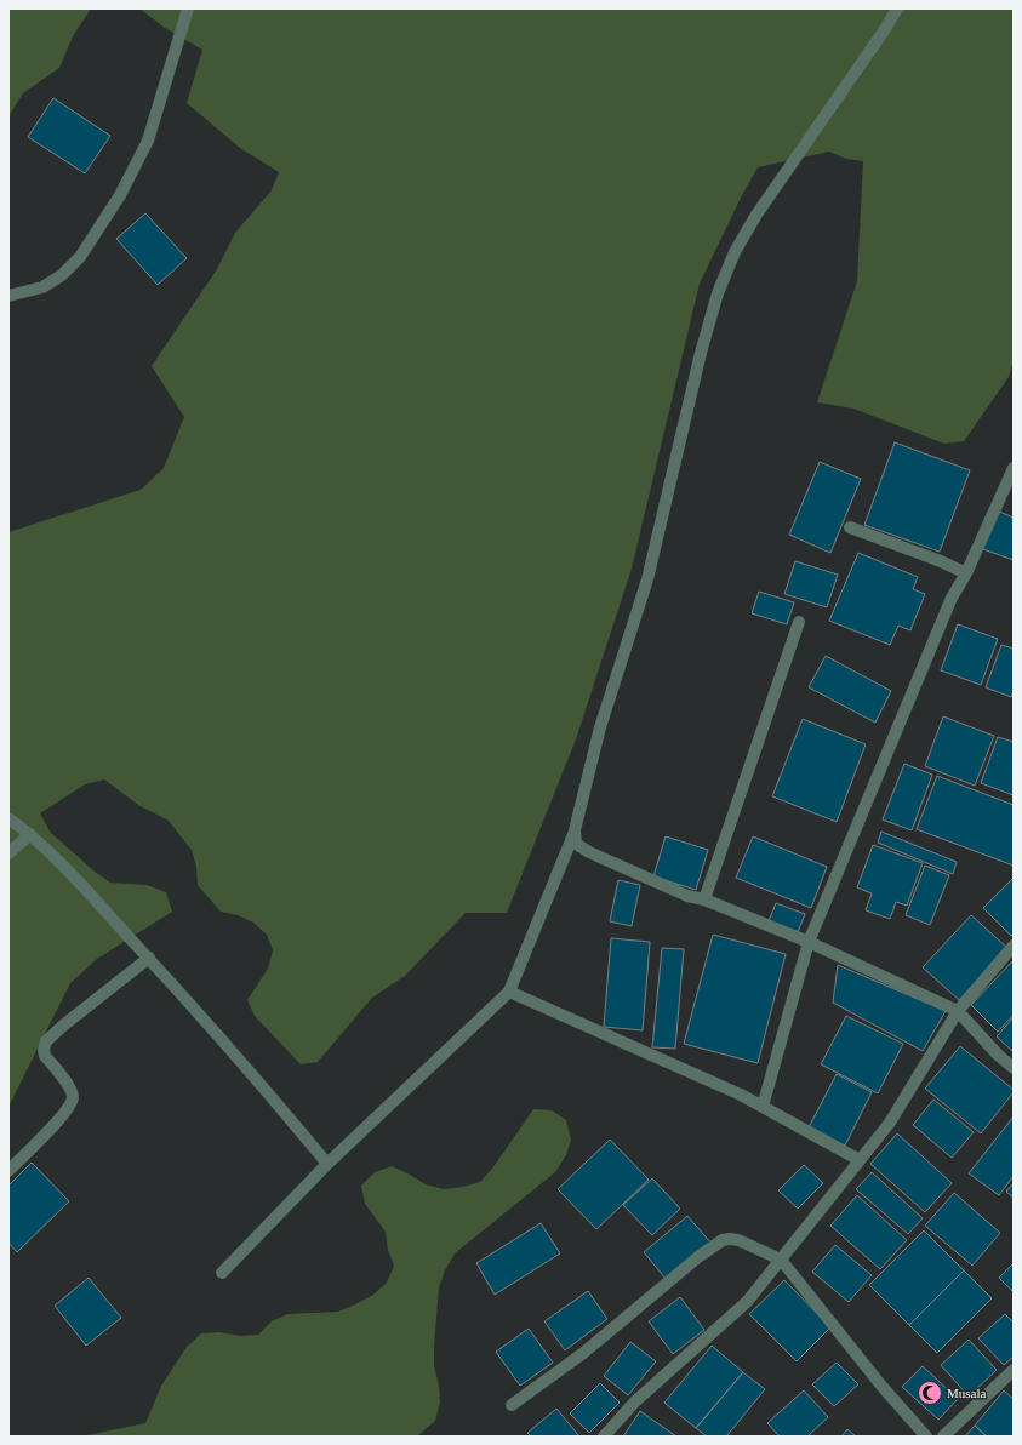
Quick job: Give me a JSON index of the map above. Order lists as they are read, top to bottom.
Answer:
{
  "places": {
    "mosque": ["Musala"]
  }
}
